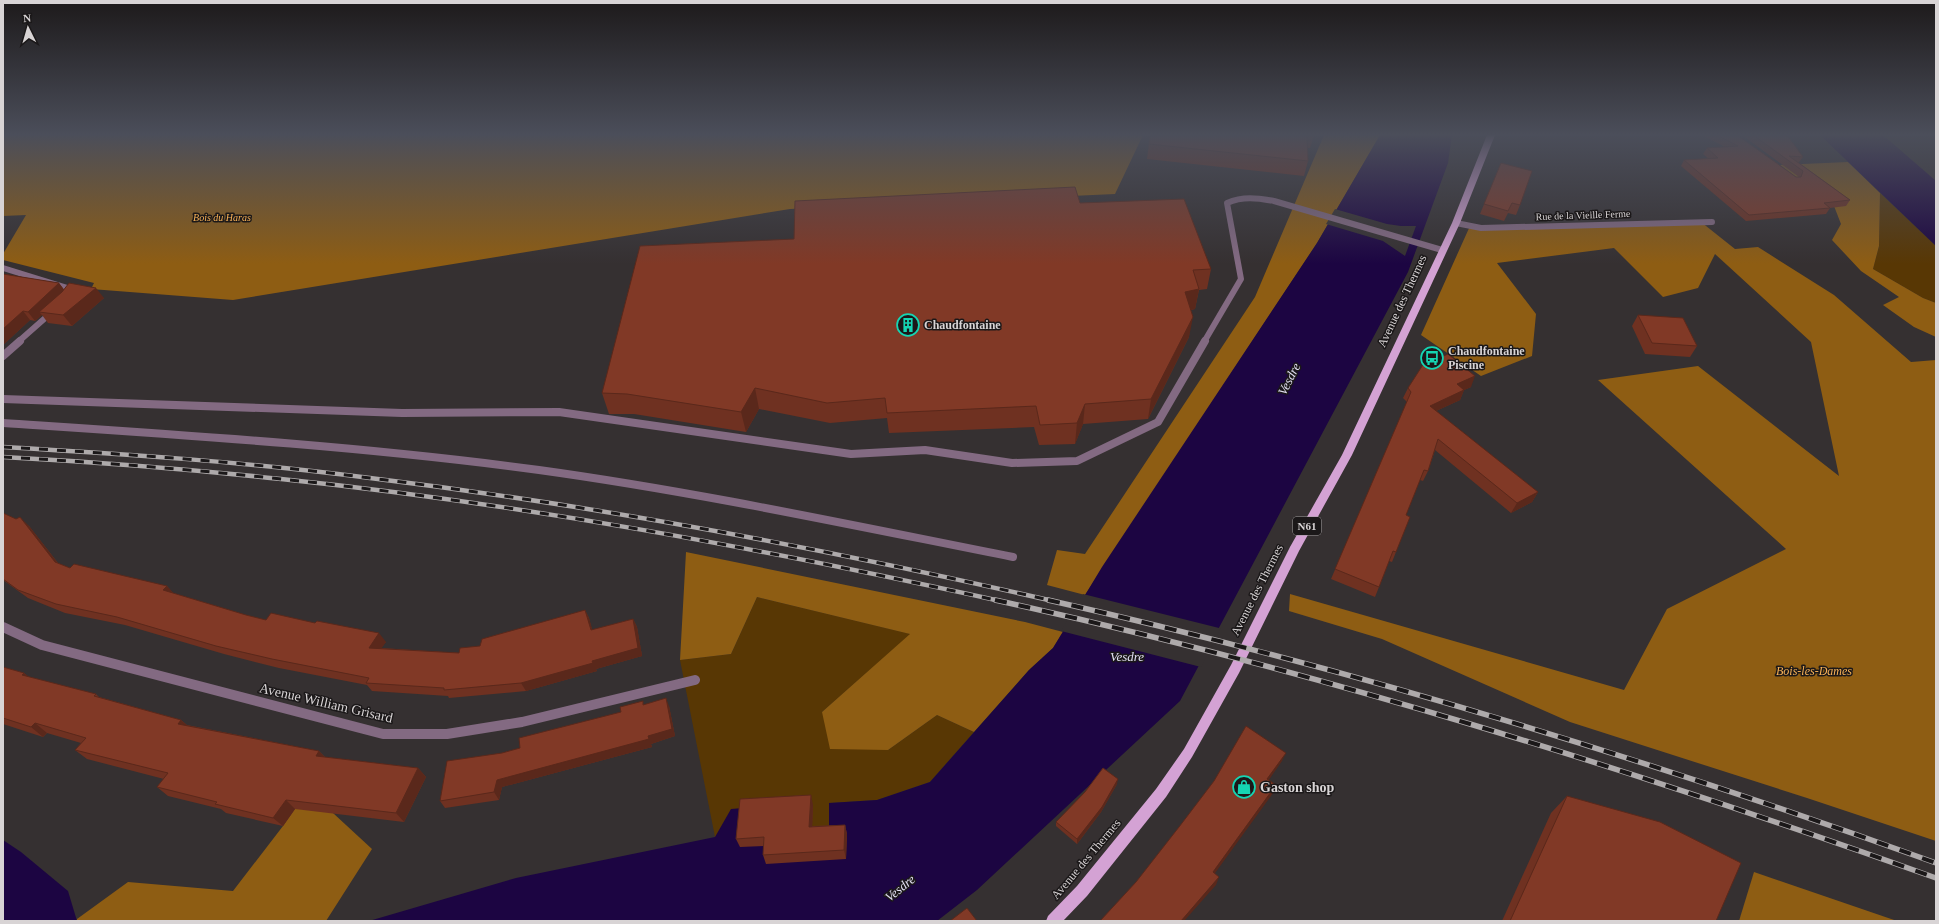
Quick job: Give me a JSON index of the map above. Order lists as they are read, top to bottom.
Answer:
{
  "streets": {
    "main road": ["Avenue des Thermes", "N61"],
    "street": ["Rue de la Vieille Ferme", "Avenue William Grisard"]
  },
  "crossings": [
    ["Rue de la Vieille Ferme", "Avenue des Thermes"]
  ],
  "water": ["Vesdre"],
  "parks": ["Bois du Haras", "Bois-les-Dames"],
  "places": {
    "building": ["Chaudfontaine"],
    "bus stop": ["Chaudfontaine Piscine"],
    "shop": ["Gaston shop"]
  },
  "north": "top"
}
